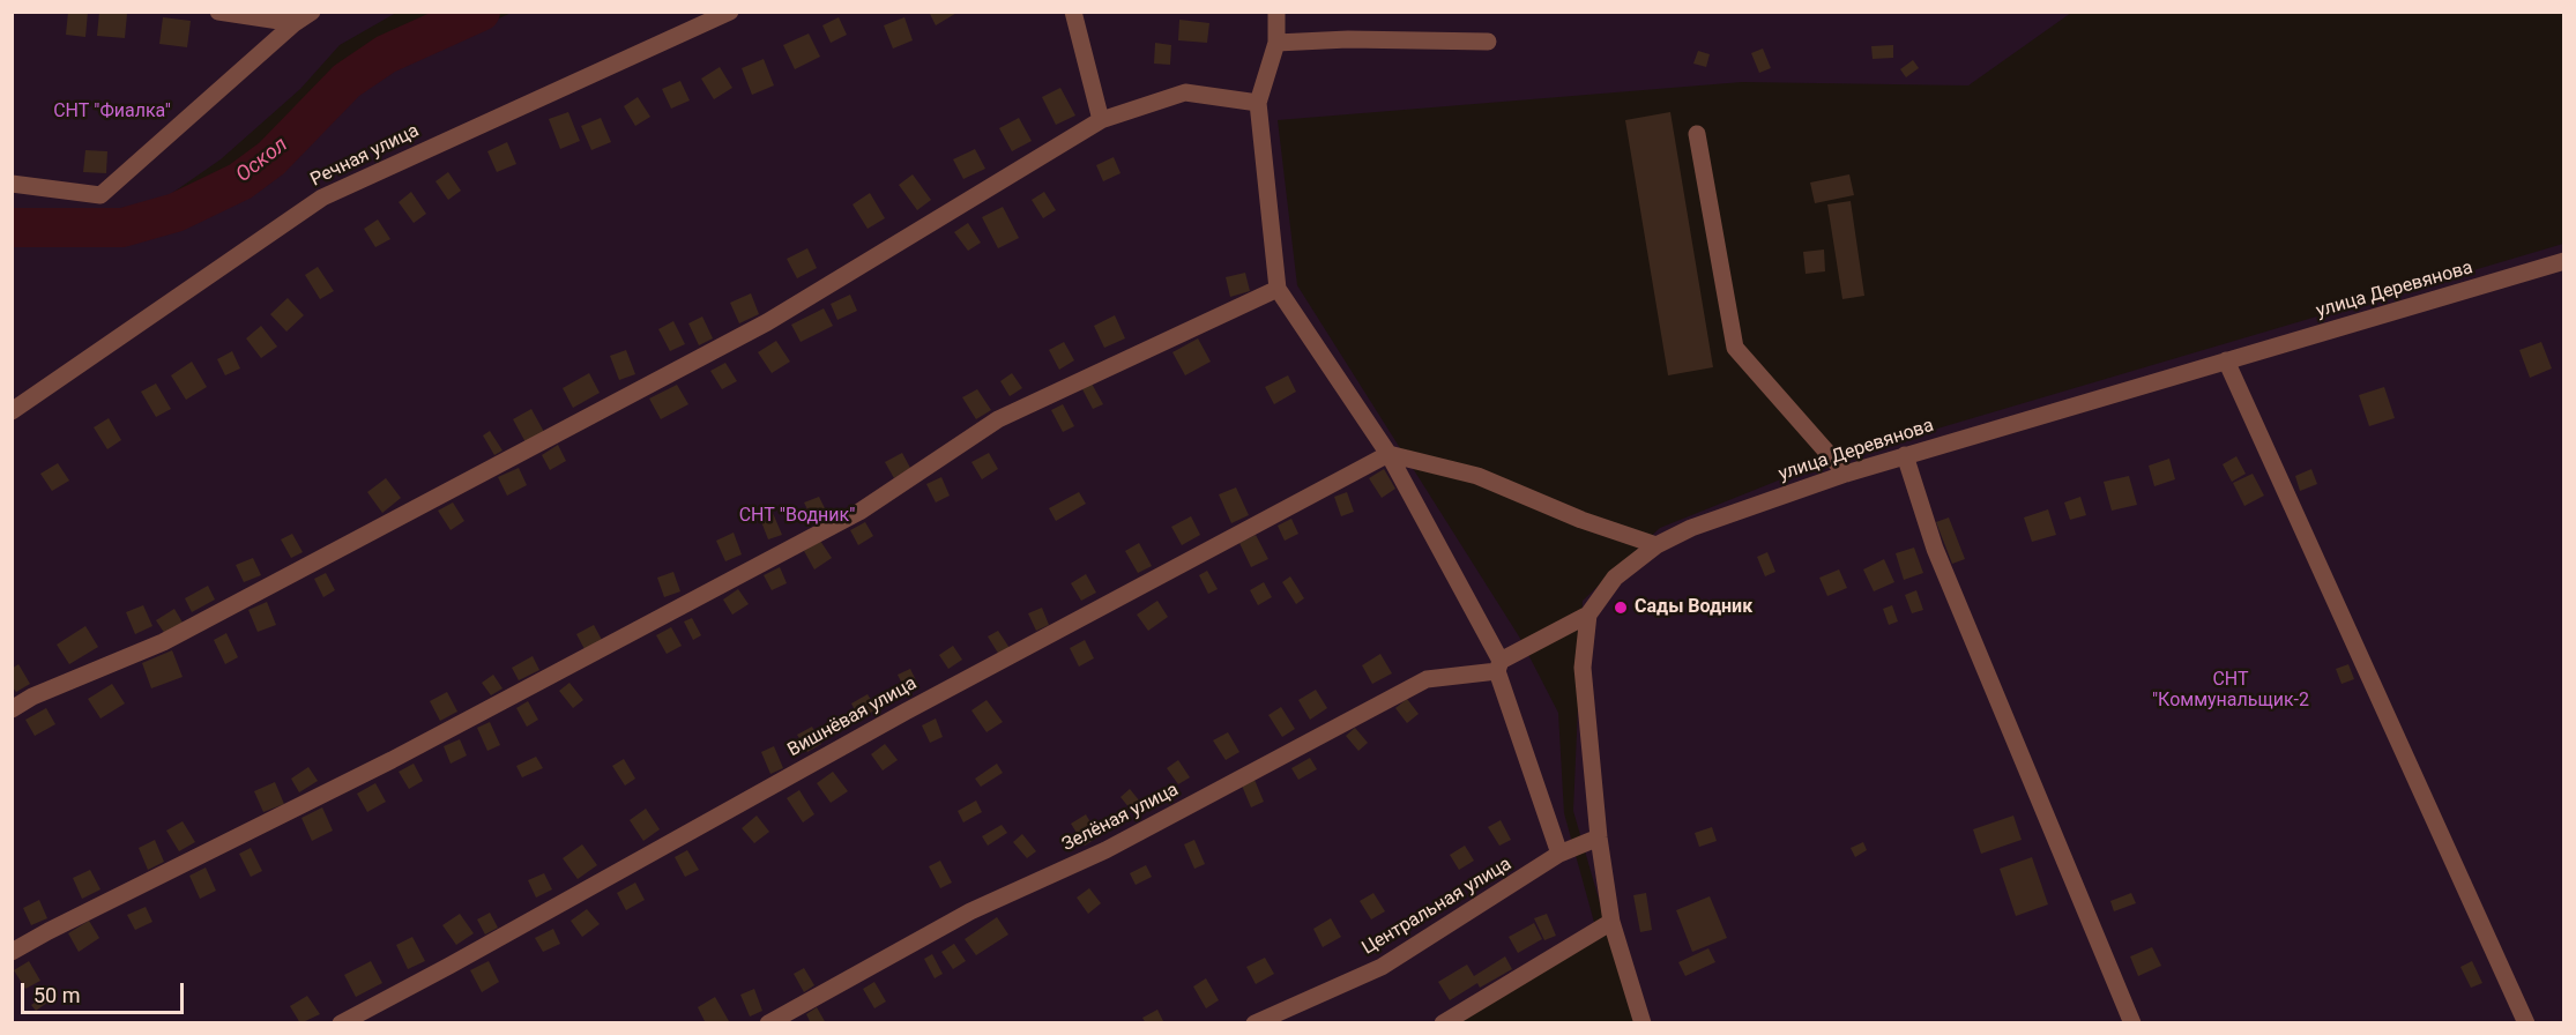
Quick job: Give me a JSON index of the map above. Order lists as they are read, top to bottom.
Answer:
{
  "streets": {
    "street": [
      "Речная улица",
      "улица Деревянова",
      "Вишнёвая улица",
      "Зелёная улица",
      "Центральная улица"
    ]
  },
  "crossings": [
    ["улица Деревянова", "Центральная улица"]
  ],
  "water": ["Оскол"],
  "parks": ["СНТ \"Фиалка\"", "СНТ \"Водник\"", "СНТ \"Коммунальщик-2"],
  "places": ["Сады Водник"],
  "scale_bar": "50 m"
}
